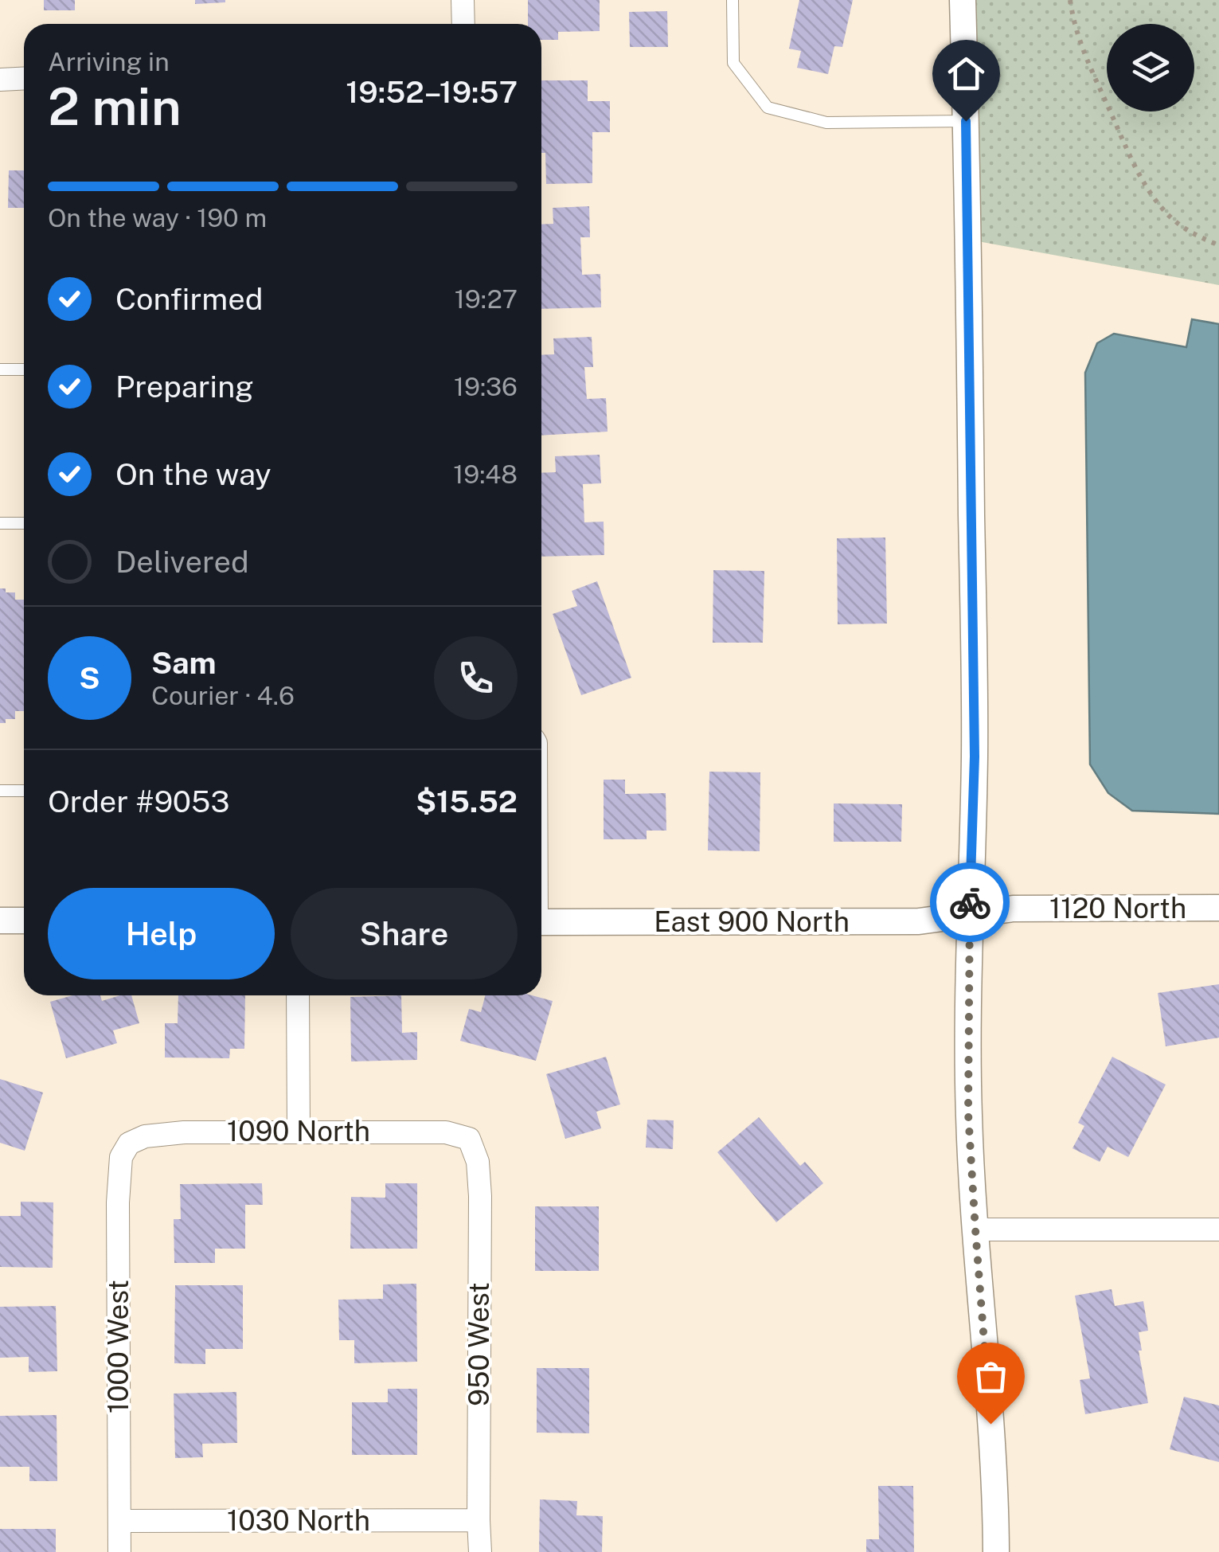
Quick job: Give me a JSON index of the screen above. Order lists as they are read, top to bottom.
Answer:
{
  "streets": {
    "street": [
      "1120 North",
      "East 900 North",
      "1090 North",
      "950 West",
      "1000 West",
      "1030 North"
    ]
  },
  "crossings": [
    ["1120 North", "East 900 North"],
    ["1090 North", "950 West"],
    ["1090 North", "1000 West"],
    ["950 West", "1030 North"],
    ["1000 West", "1030 North"]
  ],
  "page": {
    "heading": ["2 min", "Arriving in", "19:52–19:57"],
    "panel": [
      "Sam",
      "Courier · 4.6",
      "Order #9053",
      "$15.52"
    ],
    "bar": "On the way · 190 m",
    "list": [
      ["Confirmed", "19:27"],
      ["Preparing", "19:36"],
      ["On the way", "19:48"],
      "Delivered"
    ],
    "round": "S",
    "buttons": ["Help", "Share"]
  }
}
